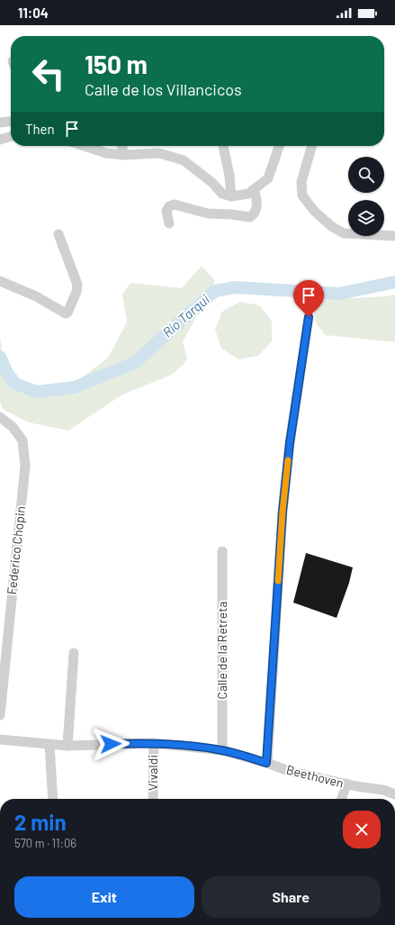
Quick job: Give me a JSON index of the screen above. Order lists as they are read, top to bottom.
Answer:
{
  "streets": {
    "street": [
      "Federico Chopin",
      "Calle de la Retreta",
      "Vivaldi",
      "Beethoven"
    ]
  },
  "crossings": [
    ["Calle de la Retreta", "Beethoven"],
    ["Vivaldi", "Beethoven"]
  ],
  "water": ["Río Tarqui"],
  "page": {
    "status": "11:04",
    "turn": ["150 m", "Calle de los Villancicos"],
    "then": "Then",
    "heading": ["2 min", "570 m · 11:06"],
    "buttons": ["Exit", "Share"]
  }
}
